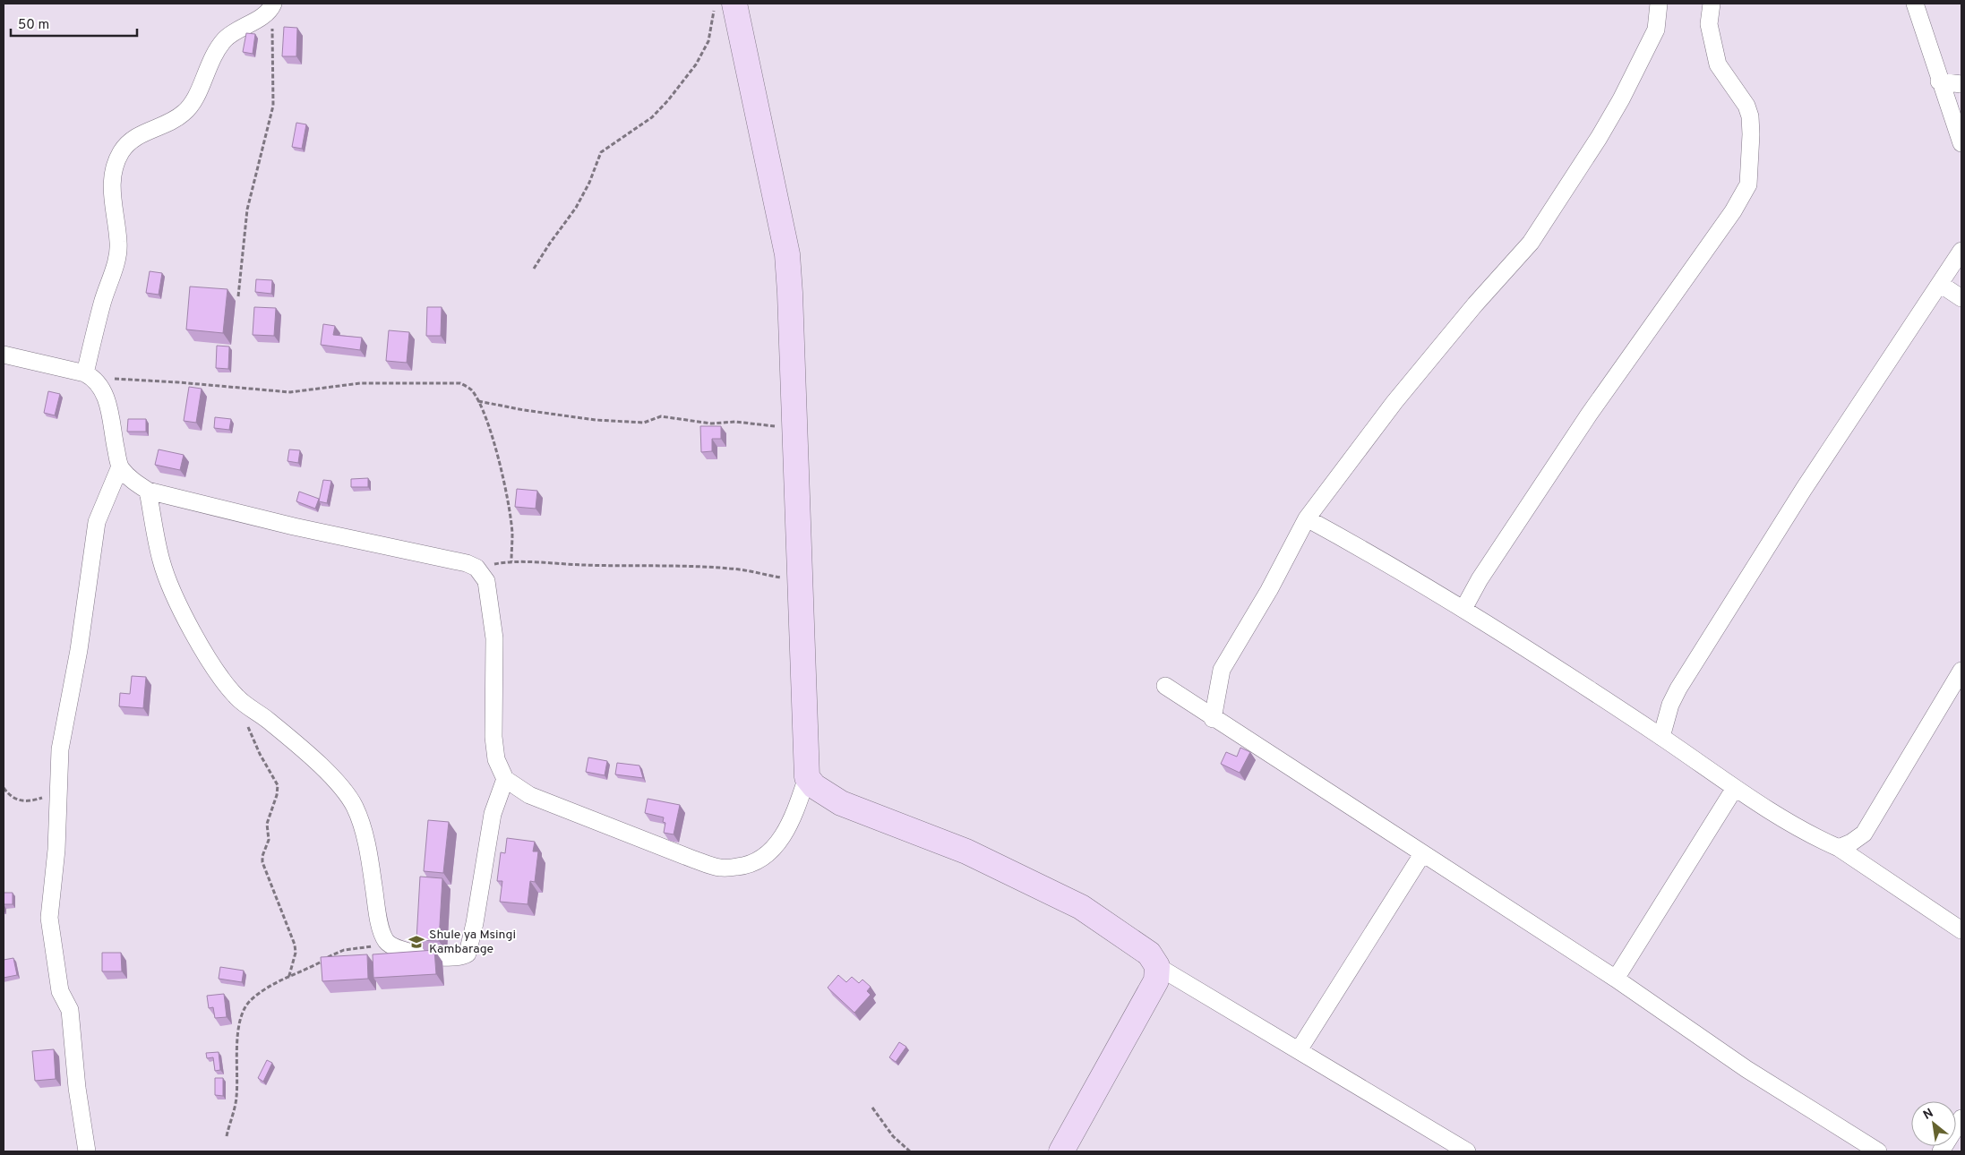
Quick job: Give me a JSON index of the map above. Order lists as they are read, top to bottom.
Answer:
{
  "places": {
    "school or university": ["Shule ya Msingi Kambarage"]
  },
  "scale_bar": "50 m",
  "north": "top left"
}
